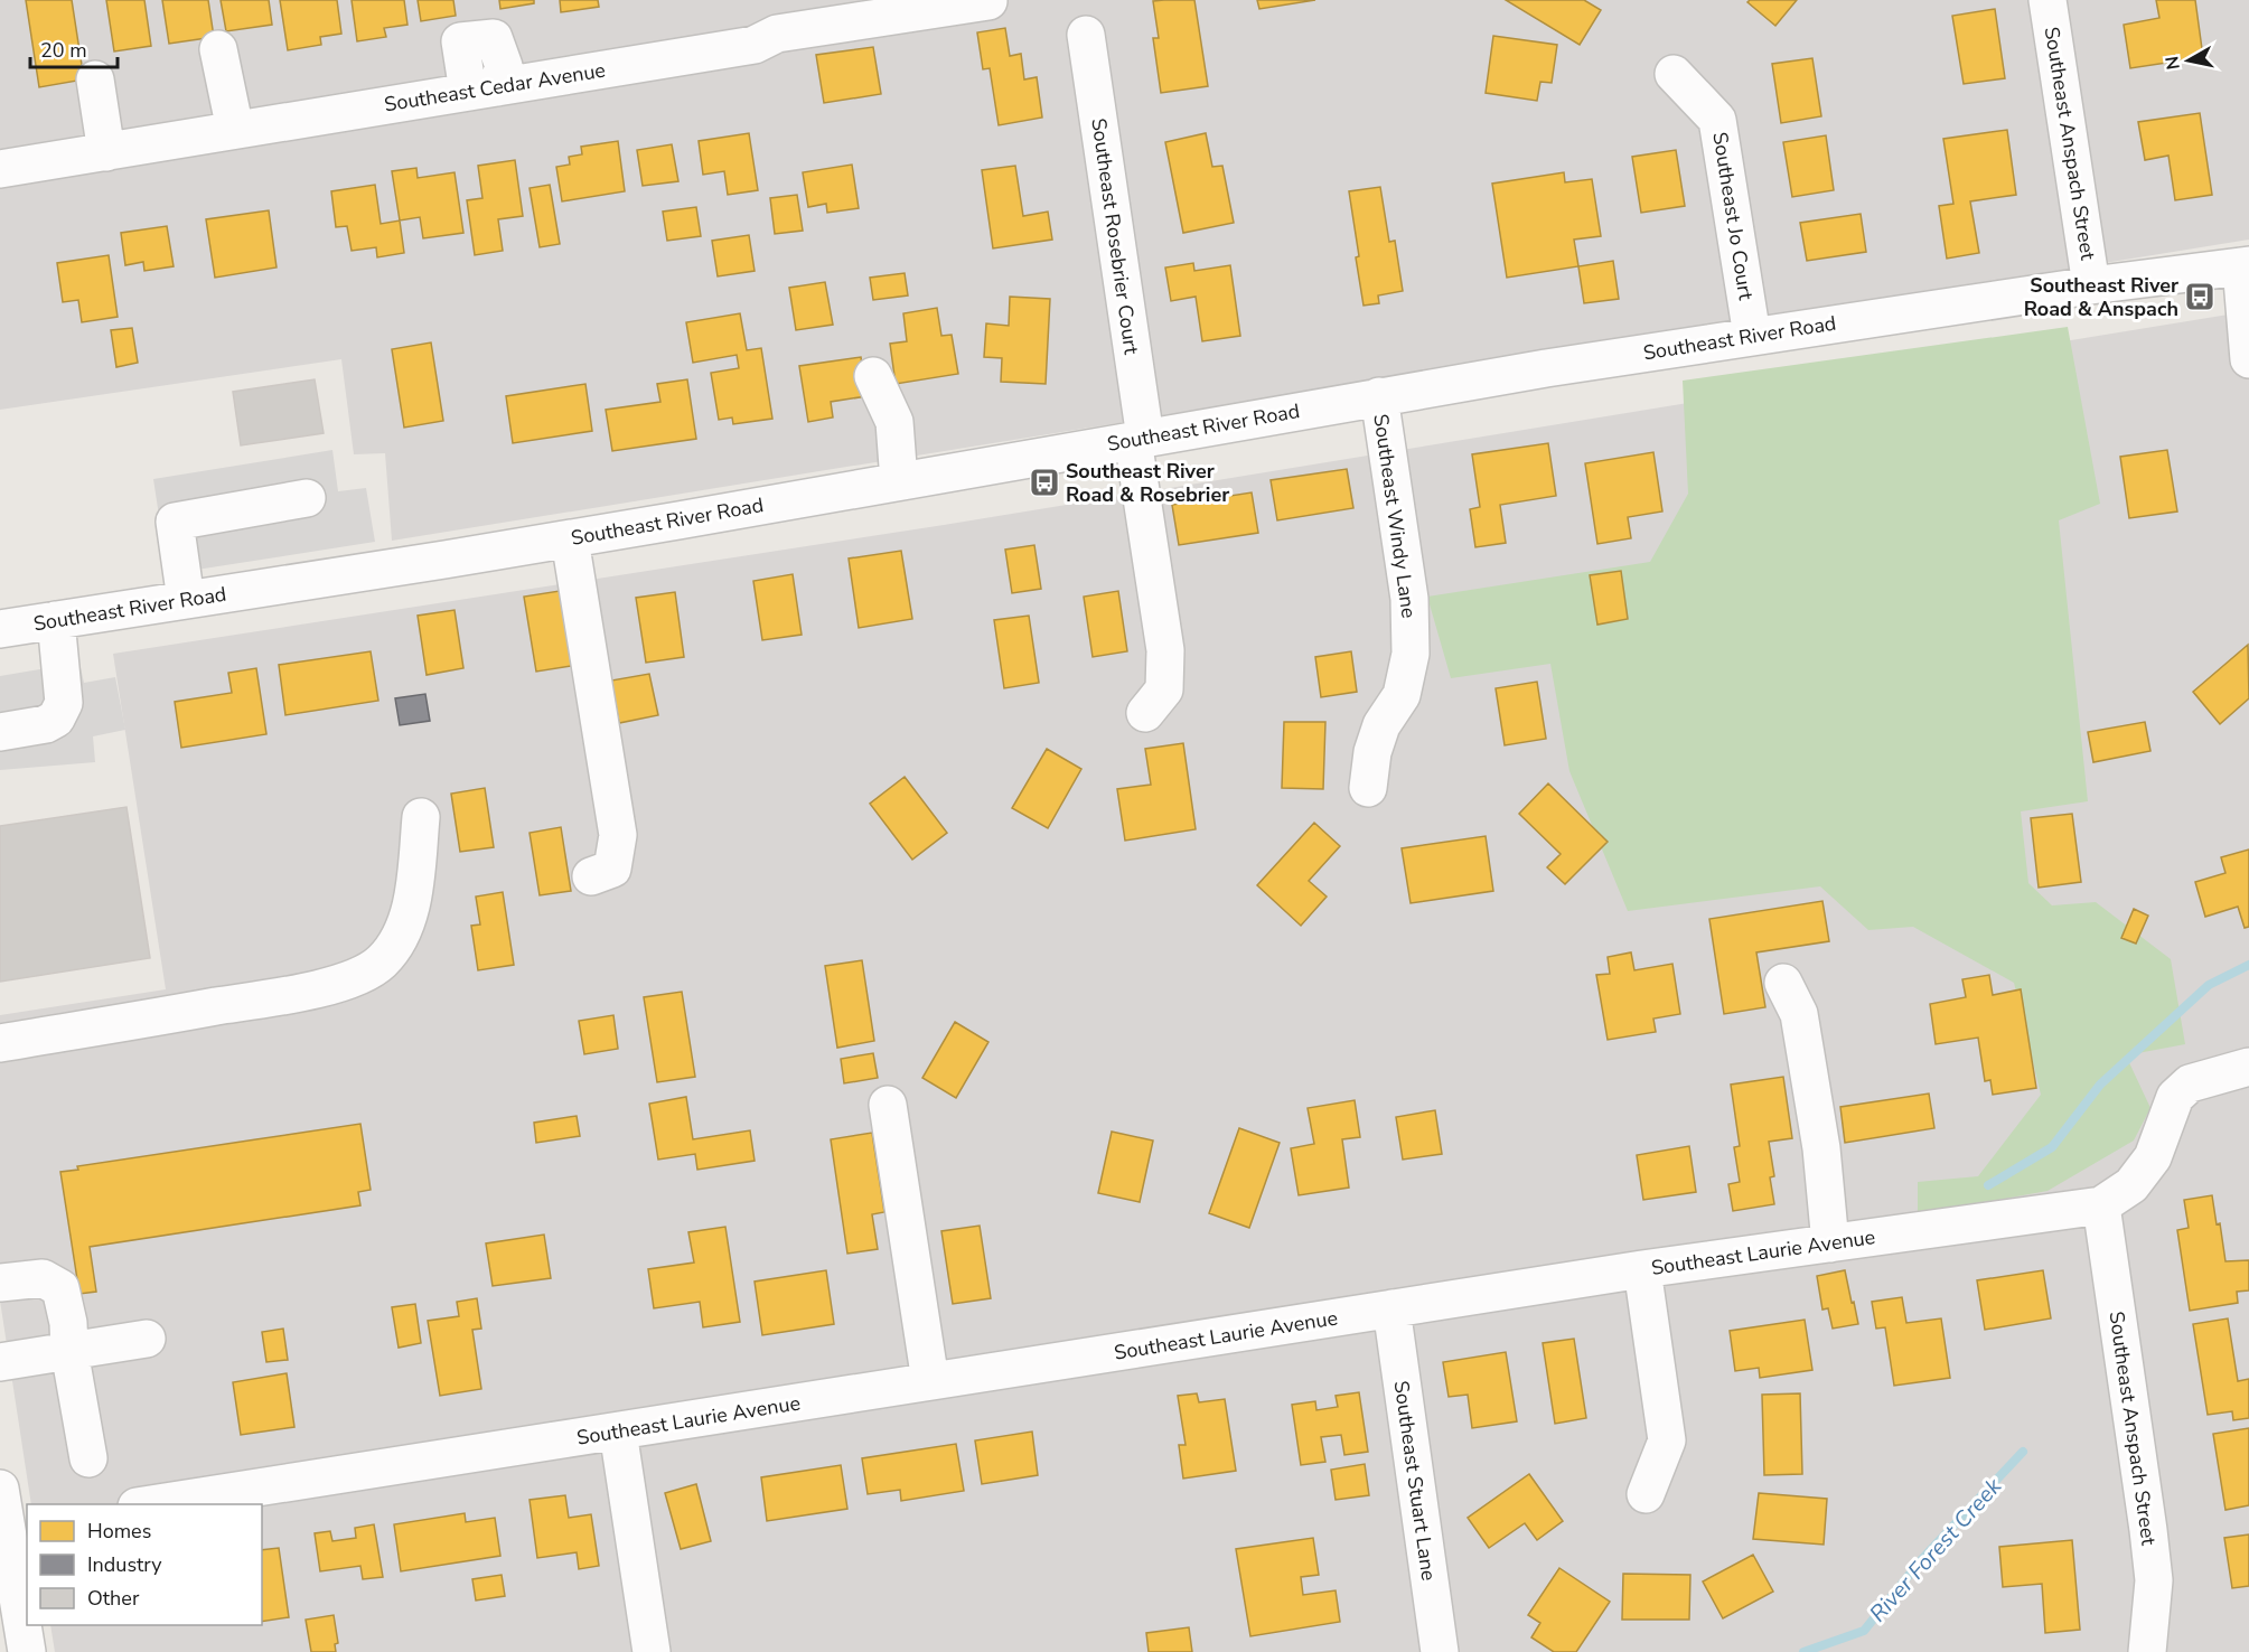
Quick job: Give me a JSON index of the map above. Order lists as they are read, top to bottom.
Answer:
{
  "streets": {
    "street": [
      "Southeast Cedar Avenue",
      "Southeast Anspach Street",
      "Southeast Jo Court",
      "Southeast Rosebrier Court",
      "Southeast River Road",
      "Southeast Windy Lane",
      "Southeast Laurie Avenue",
      "Southeast Stuart Lane"
    ]
  },
  "crossings": [
    ["Southeast Anspach Street", "Southeast River Road"],
    ["Southeast Anspach Street", "Southeast Laurie Avenue"],
    ["Southeast Jo Court", "Southeast River Road"],
    ["Southeast Rosebrier Court", "Southeast River Road"],
    ["Southeast River Road", "Southeast Windy Lane"],
    ["Southeast Laurie Avenue", "Southeast Stuart Lane"]
  ],
  "water": ["River Forest Creek"],
  "places": {
    "bus stop": ["Southeast River Road & Anspach", "Southeast River Road & Rosebrier"]
  },
  "legend": ["Homes", "Industry", "Other"],
  "scale_bar": "20 m",
  "north": "left"
}
